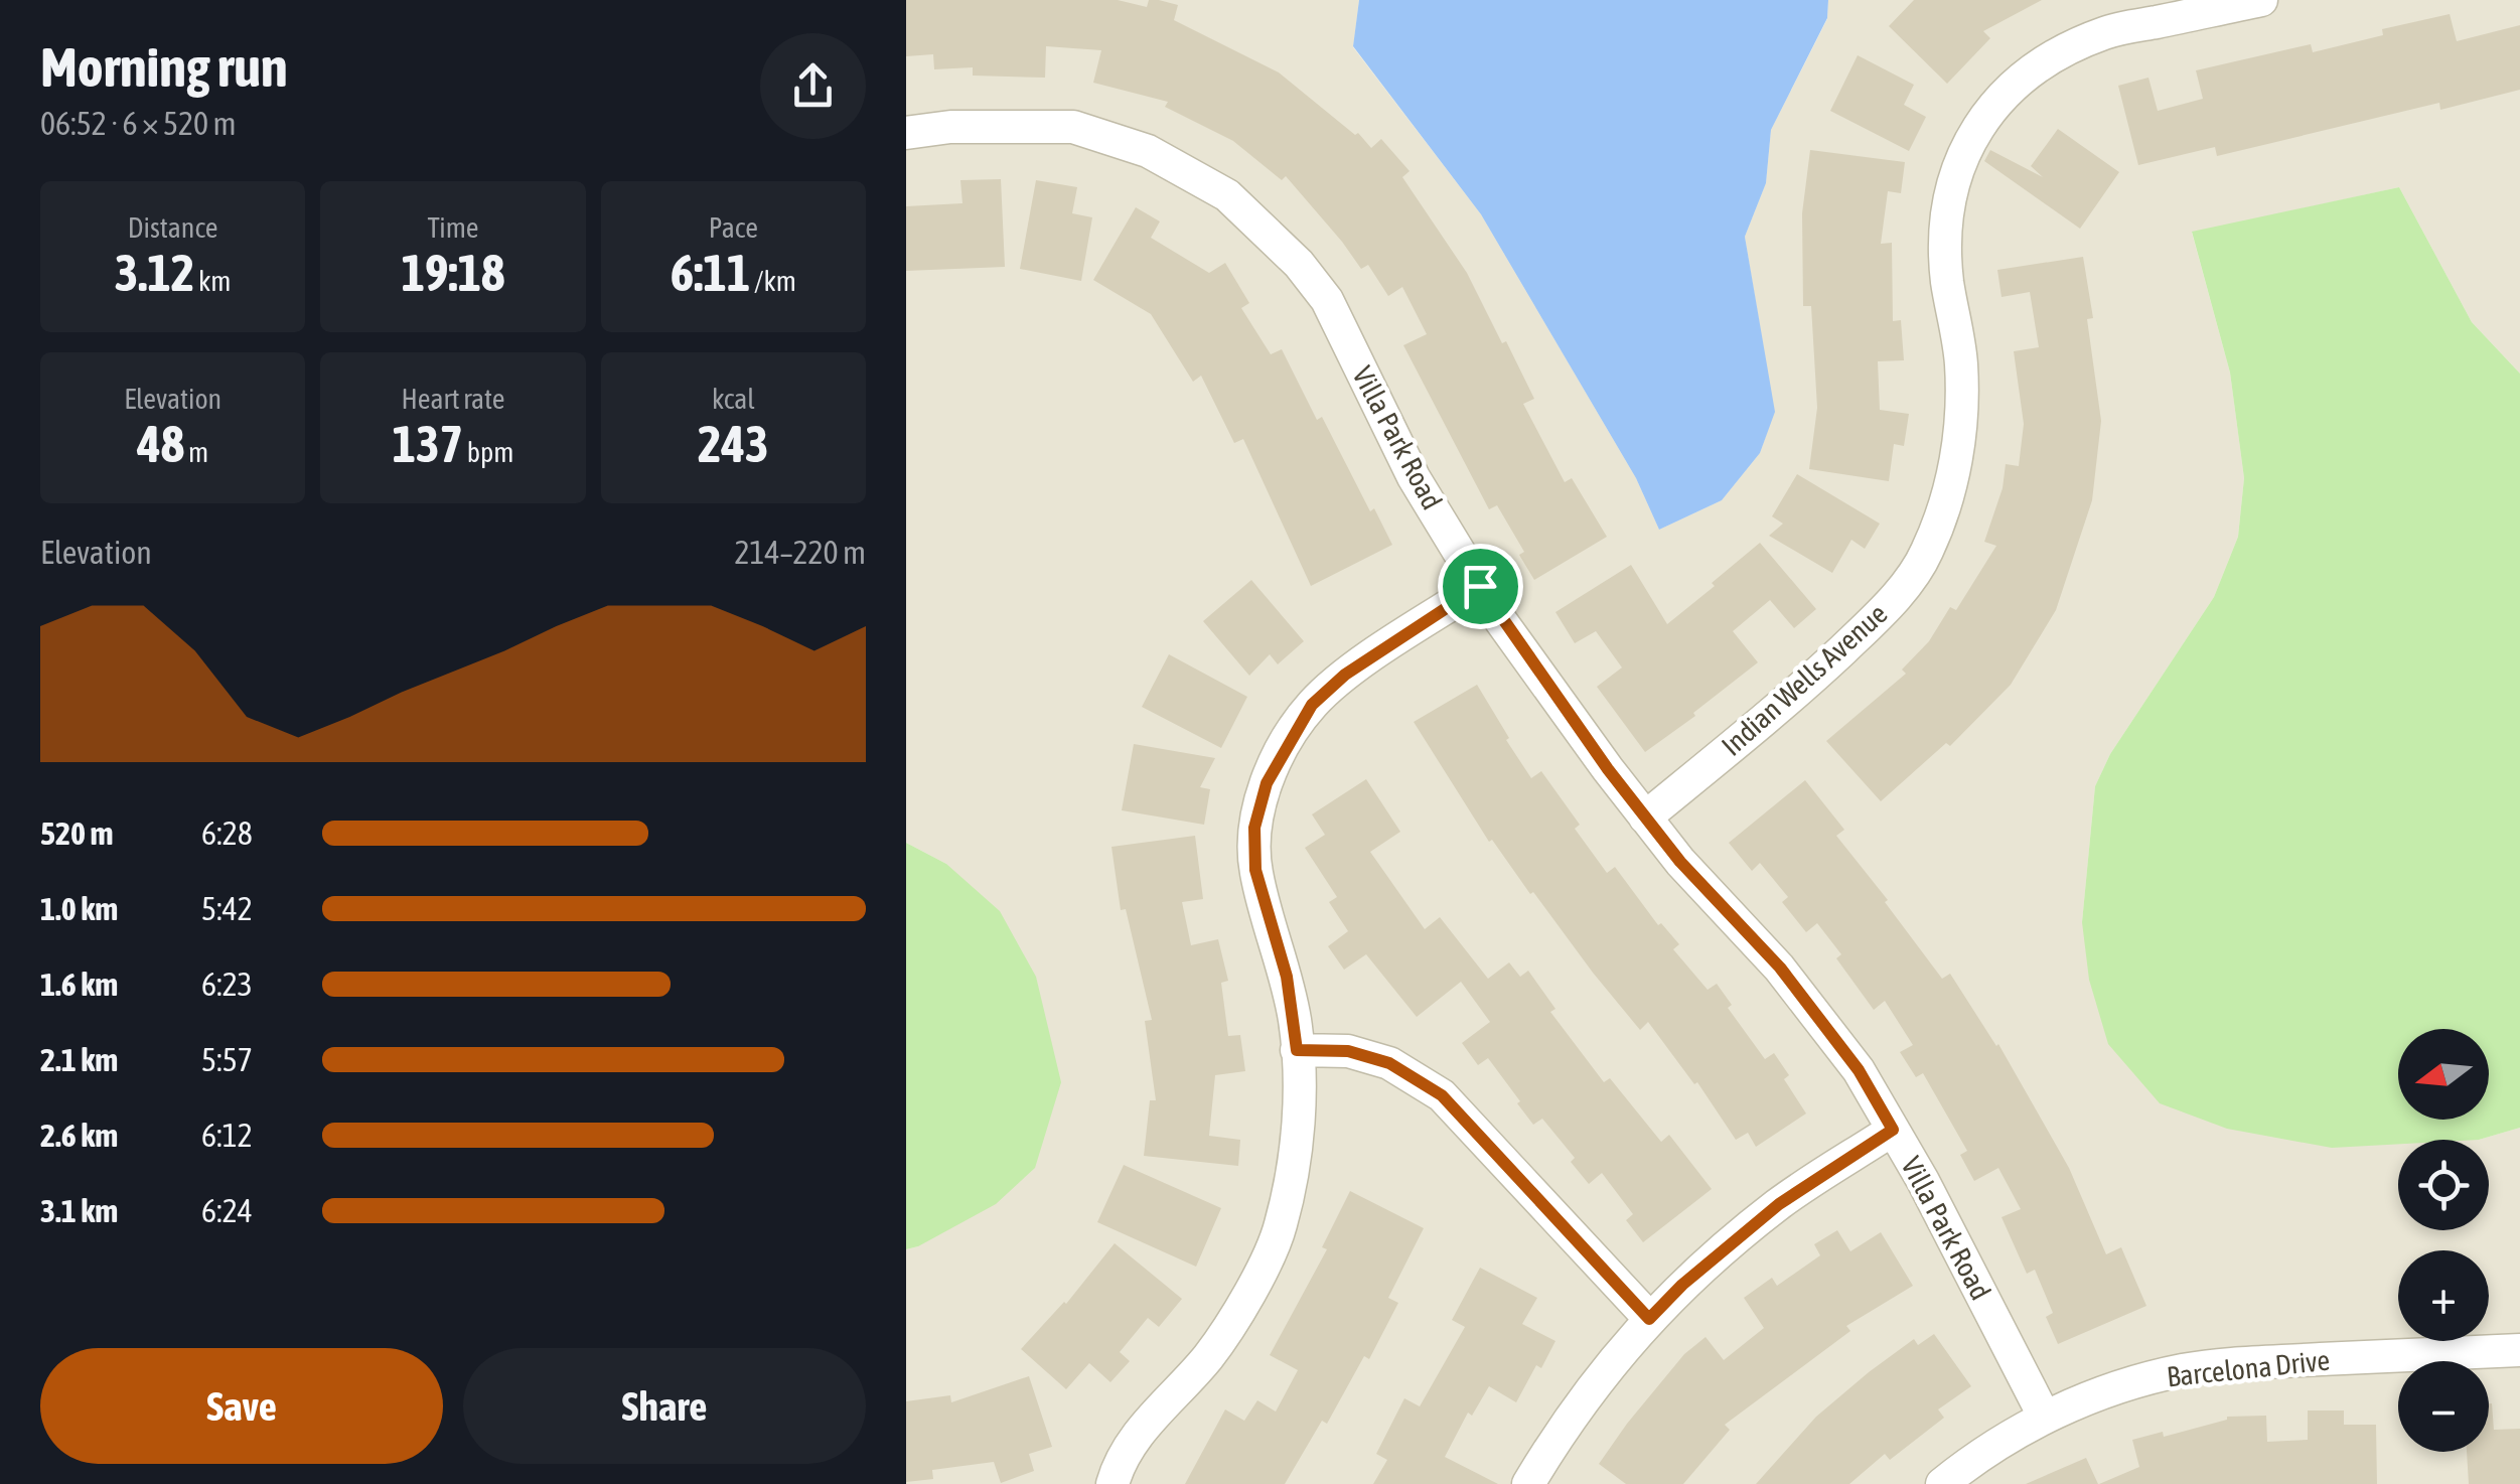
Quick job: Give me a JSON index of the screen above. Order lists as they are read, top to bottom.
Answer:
{
  "streets": {
    "street": ["Villa Park Road", "Indian Wells Avenue", "Barcelona Drive"]
  },
  "crossings": [
    ["Villa Park Road", "Indian Wells Avenue"],
    ["Villa Park Road", "Barcelona Drive"]
  ],
  "north": "left",
  "page": {
    "heading": ["Morning run", "06:52 · 6 × 520 m"],
    "stats": [
      ["Distance", "3.12 km"],
      ["Time", "19:18"],
      ["Pace", "6:11 /km"],
      ["Elevation", "48 m"],
      ["Heart rate", "137 bpm"],
      ["kcal", "243"]
    ],
    "chart": ["Elevation", "214–220 m"],
    "list": [
      {
        "name": "520 m",
        "note": "6:28"
      },
      {
        "name": "1.0 km",
        "note": "5:42"
      },
      {
        "name": "1.6 km",
        "note": "6:23"
      },
      {
        "name": "2.1 km",
        "note": "5:57"
      },
      {
        "name": "2.6 km",
        "note": "6:12"
      },
      {
        "name": "3.1 km",
        "note": "6:24"
      }
    ],
    "map_buttons": ["+", "−"],
    "buttons": ["Save", "Share"]
  }
}
